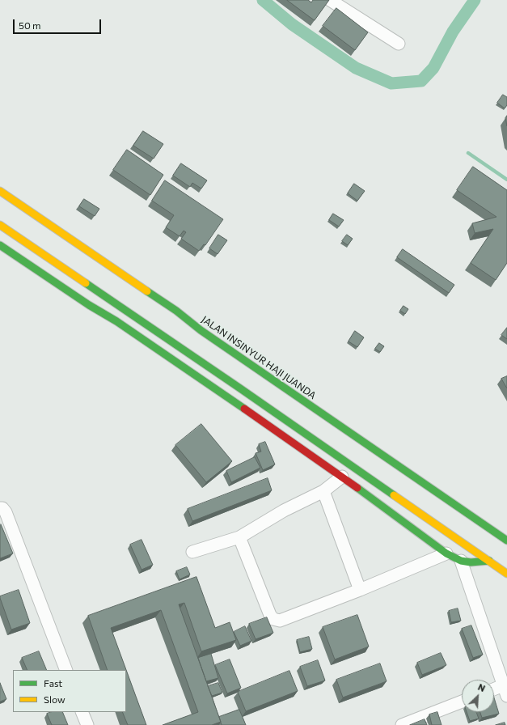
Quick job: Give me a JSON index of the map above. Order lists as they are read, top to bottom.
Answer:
{
  "streets": {
    "main road": ["JALAN INSINYUR HAJI JUANDA"]
  },
  "legend": ["Fast", "Slow"],
  "scale_bar": "50 m",
  "north": "top right"
}
